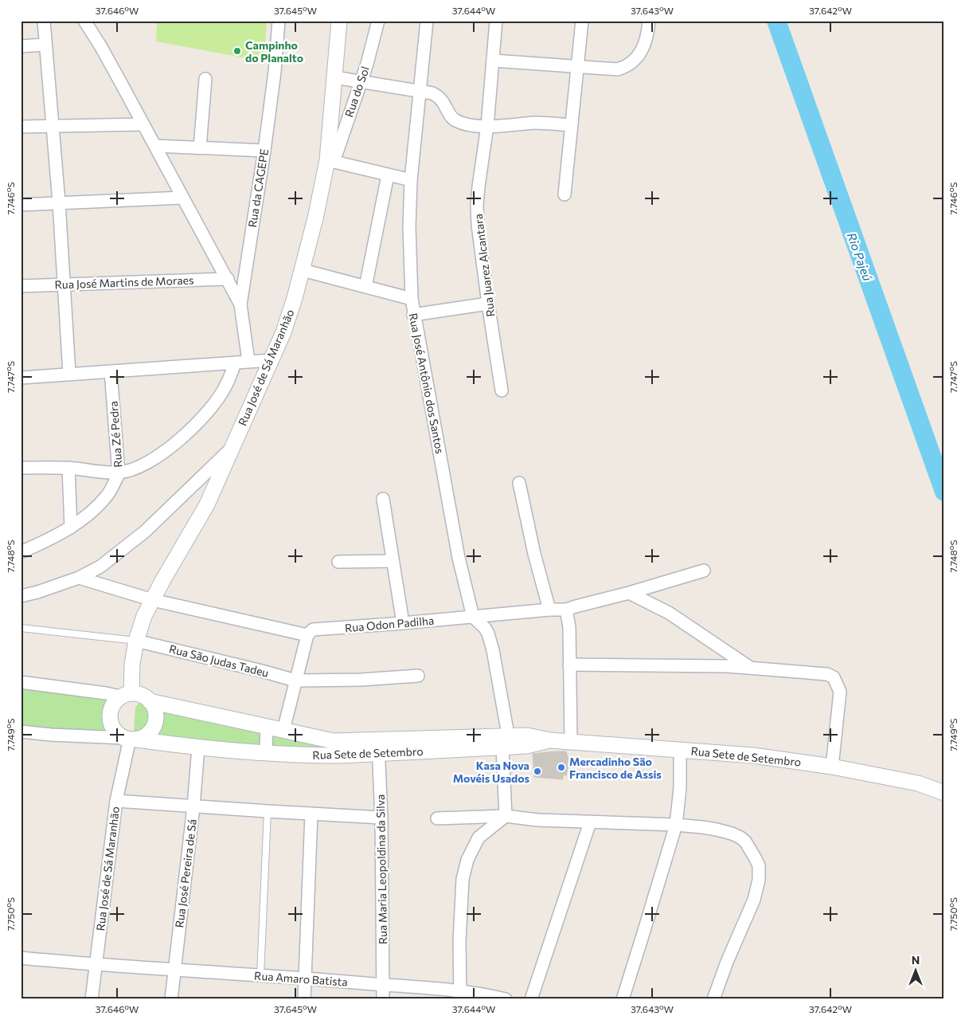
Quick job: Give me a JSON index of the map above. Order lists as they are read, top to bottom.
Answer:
{
  "streets": {
    "street": [
      "Rua do Sol",
      "Rua da CAGEPE",
      "Rua Juarez Alcantara",
      "Rua José Martins de Moraes",
      "Rua José de Sá Maranhão",
      "Rua José Antônio dos Santos",
      "Rua Zé Pedra",
      "Rua Odon Padilha",
      "Rua São Judas Tadeu",
      "Rua Sete de Setembro",
      "Rua Maria Leopoldina da Silva",
      "Rua José Pereira de Sá",
      "Rua Amaro Batista"
    ]
  },
  "crossings": [
    ["Rua do Sol", "Rua José de Sá Maranhão"],
    ["Rua José de Sá Maranhão", "Rua São Judas Tadeu"],
    ["Rua José de Sá Maranhão", "Rua Sete de Setembro"],
    ["Rua José de Sá Maranhão", "Rua Amaro Batista"],
    ["Rua José Antônio dos Santos", "Rua Odon Padilha"],
    ["Rua Sete de Setembro", "Rua Maria Leopoldina da Silva"],
    ["Rua Sete de Setembro", "Rua José Pereira de Sá"],
    ["Rua Maria Leopoldina da Silva", "Rua Amaro Batista"],
    ["Rua José Pereira de Sá", "Rua Amaro Batista"]
  ],
  "water": ["Rio Pajeú"],
  "places": ["Campinho do Planalto", "Mercadinho São Francisco de Assis", "Kasa Nova Movéis Usados"],
  "north": "top",
  "coordinates": [
    "37.646°W",
    "37.645°W",
    "37.644°W",
    "37.643°W",
    "37.642°W",
    "7.746°S",
    "7.747°S",
    "7.748°S",
    "7.749°S",
    "7.750°S"
  ]
}
